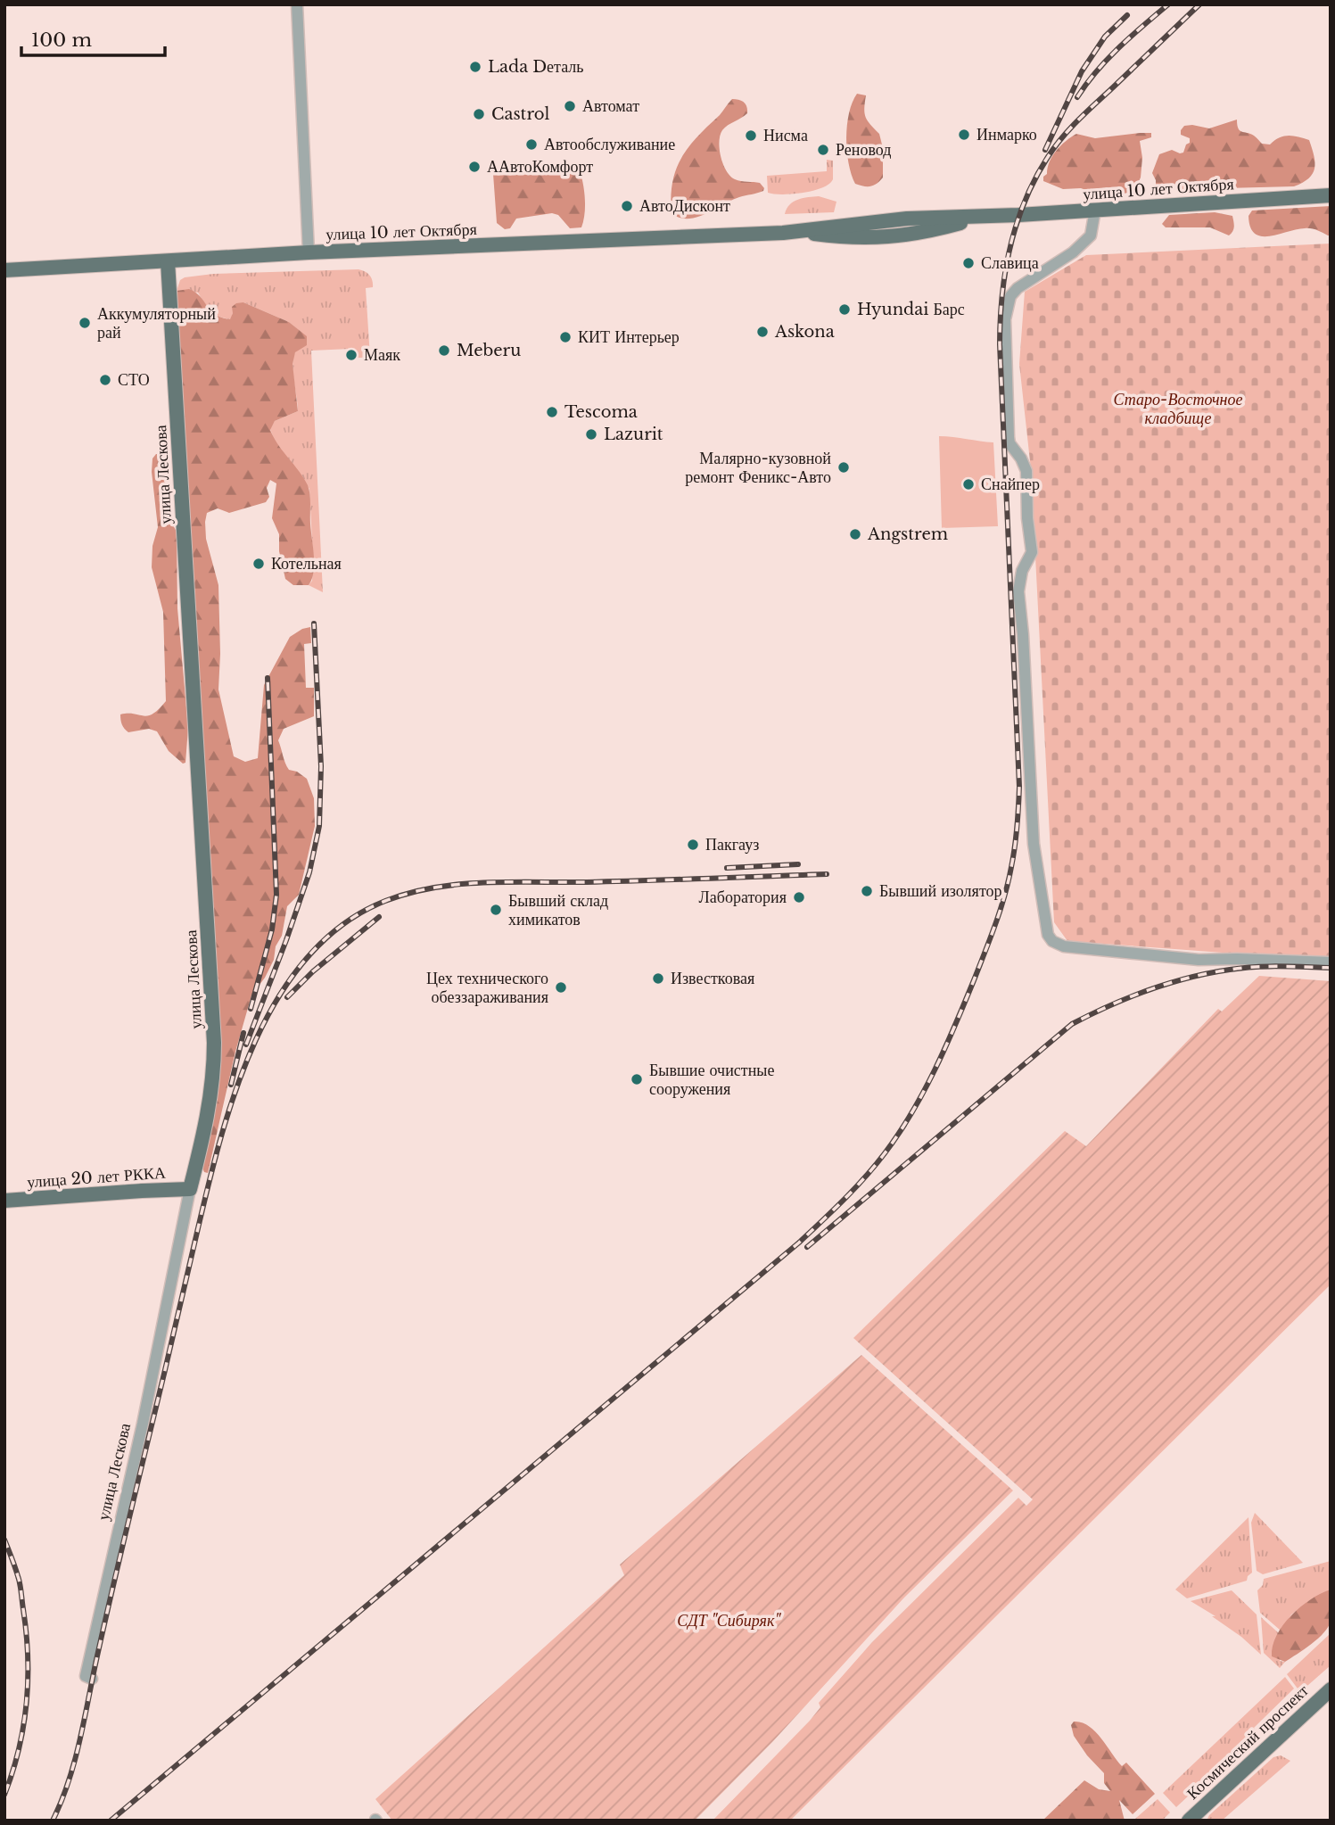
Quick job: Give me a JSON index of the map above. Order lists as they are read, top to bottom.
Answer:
{
  "streets": {
    "main road": [
      "улица 10 лет Октября",
      "улица Лескова",
      "улица 20 лет РККА",
      "Космический проспект"
    ]
  },
  "crossings": [
    ["улица 10 лет Октября", "улица Лескова"],
    ["улица Лескова", "улица 20 лет РККА"]
  ],
  "parks": ["Старо-Восточное кладбище", "СДТ \"Сибиряк\""],
  "places": [
    "Lada Dеталь",
    "Автомат",
    "Castrol",
    "Инмарко",
    "Нисма",
    "Автообслуживание",
    "Реновод",
    "ААвтоКомфорт",
    "АвтоДисконт",
    "Славица",
    "Hyundai Барс",
    "Аккумуляторный рай",
    "Askona",
    "КИТ Интерьер",
    "Meberu",
    "Маяк",
    "СТО",
    "Tescoma",
    "Lazurit",
    "Малярно-кузовной ремонт Феникс-Авто",
    "Снайпер",
    "Angstrem",
    "Котельная",
    "Пакгауз",
    "Бывший изолятор",
    "Лаборатория",
    "Бывший склад химикатов",
    "Известковая",
    "Цех технического обеззараживания",
    "Бывшие очистные сооружения"
  ],
  "scale_bar": "100 m"
}
